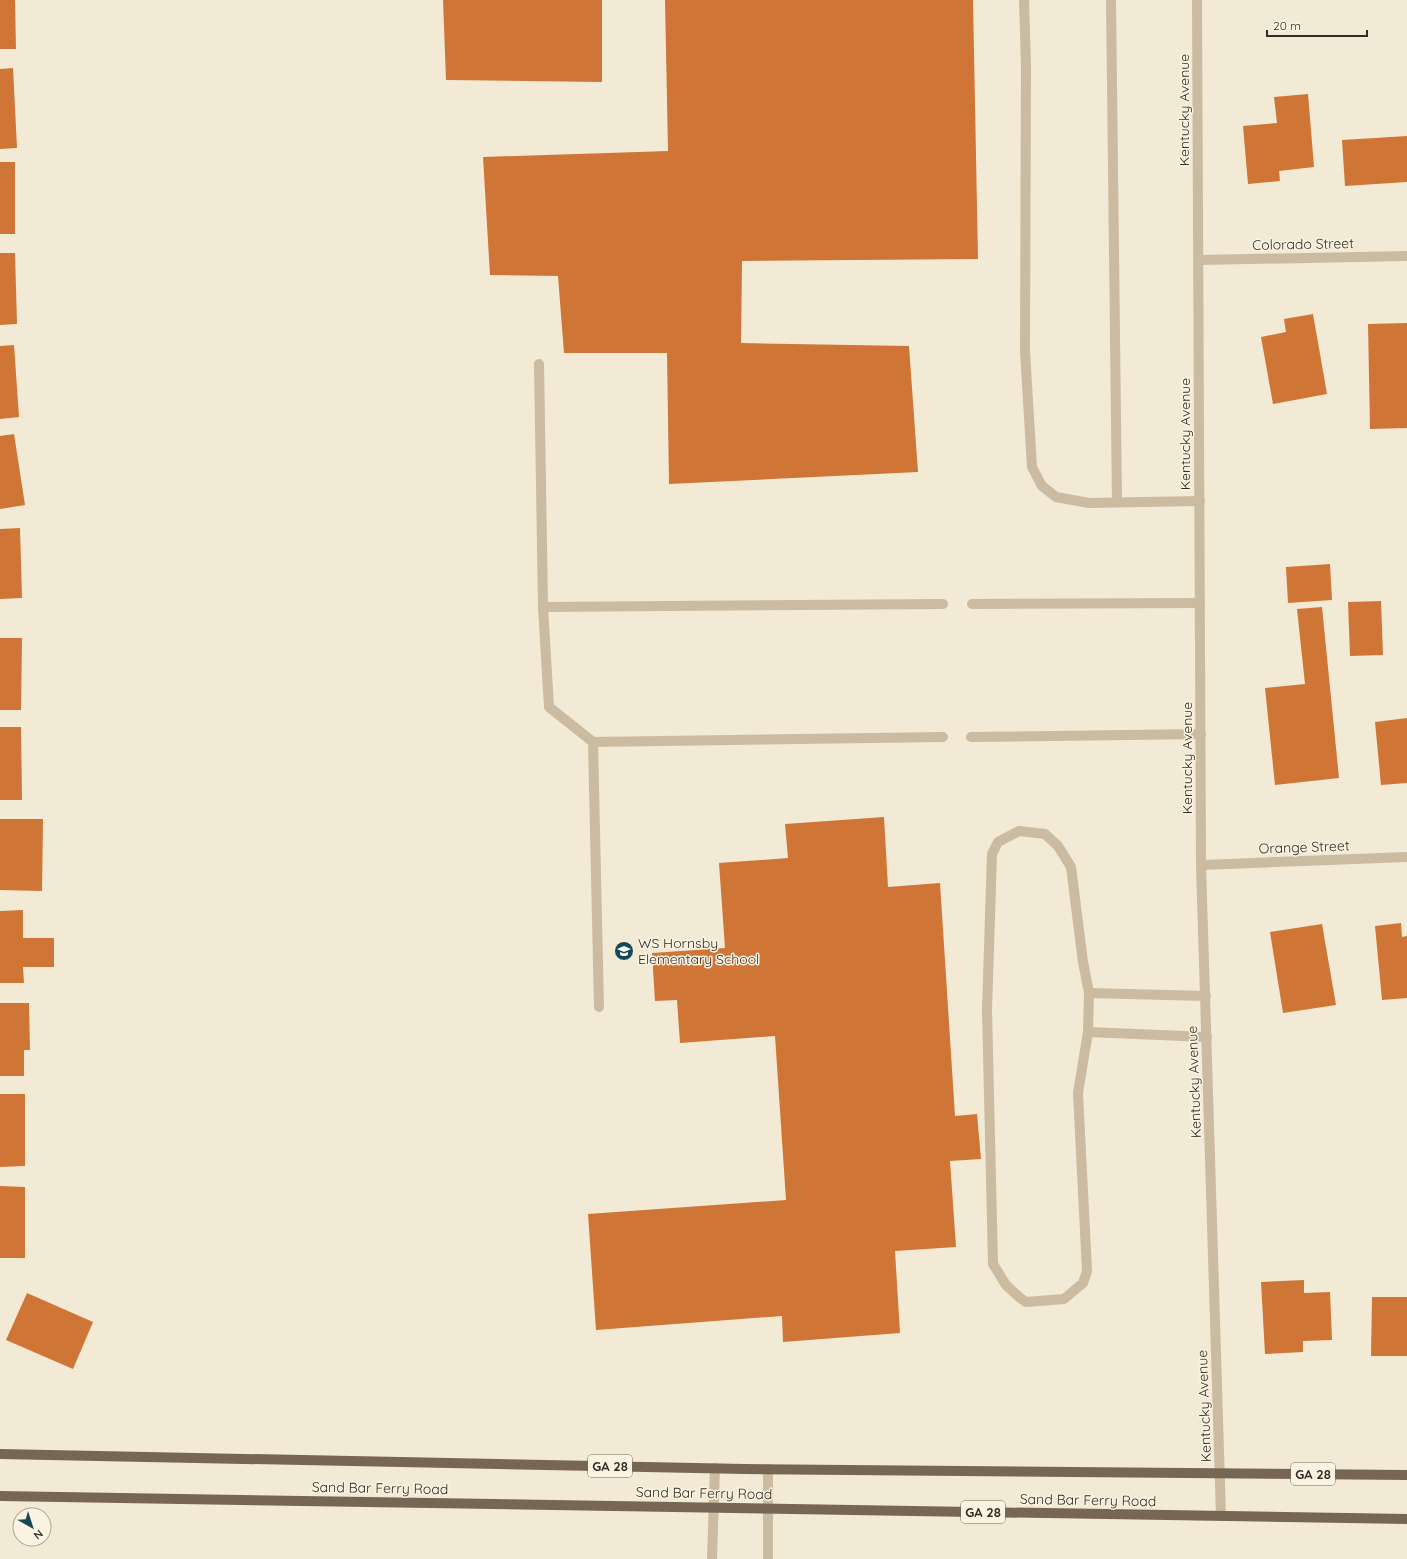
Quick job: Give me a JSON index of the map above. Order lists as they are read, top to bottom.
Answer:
{
  "streets": {
    "main road": ["GA 28", "Sand Bar Ferry Road"],
    "street": ["Kentucky Avenue", "Colorado Street", "Orange Street"]
  },
  "crossings": [
    ["Kentucky Avenue", "Colorado Street"],
    ["Kentucky Avenue", "Orange Street"],
    ["Kentucky Avenue", "Sand Bar Ferry Road"]
  ],
  "places": {
    "school or university": ["WS Hornsby Elementary School"]
  },
  "scale_bar": "20 m",
  "north": "bottom right"
}
